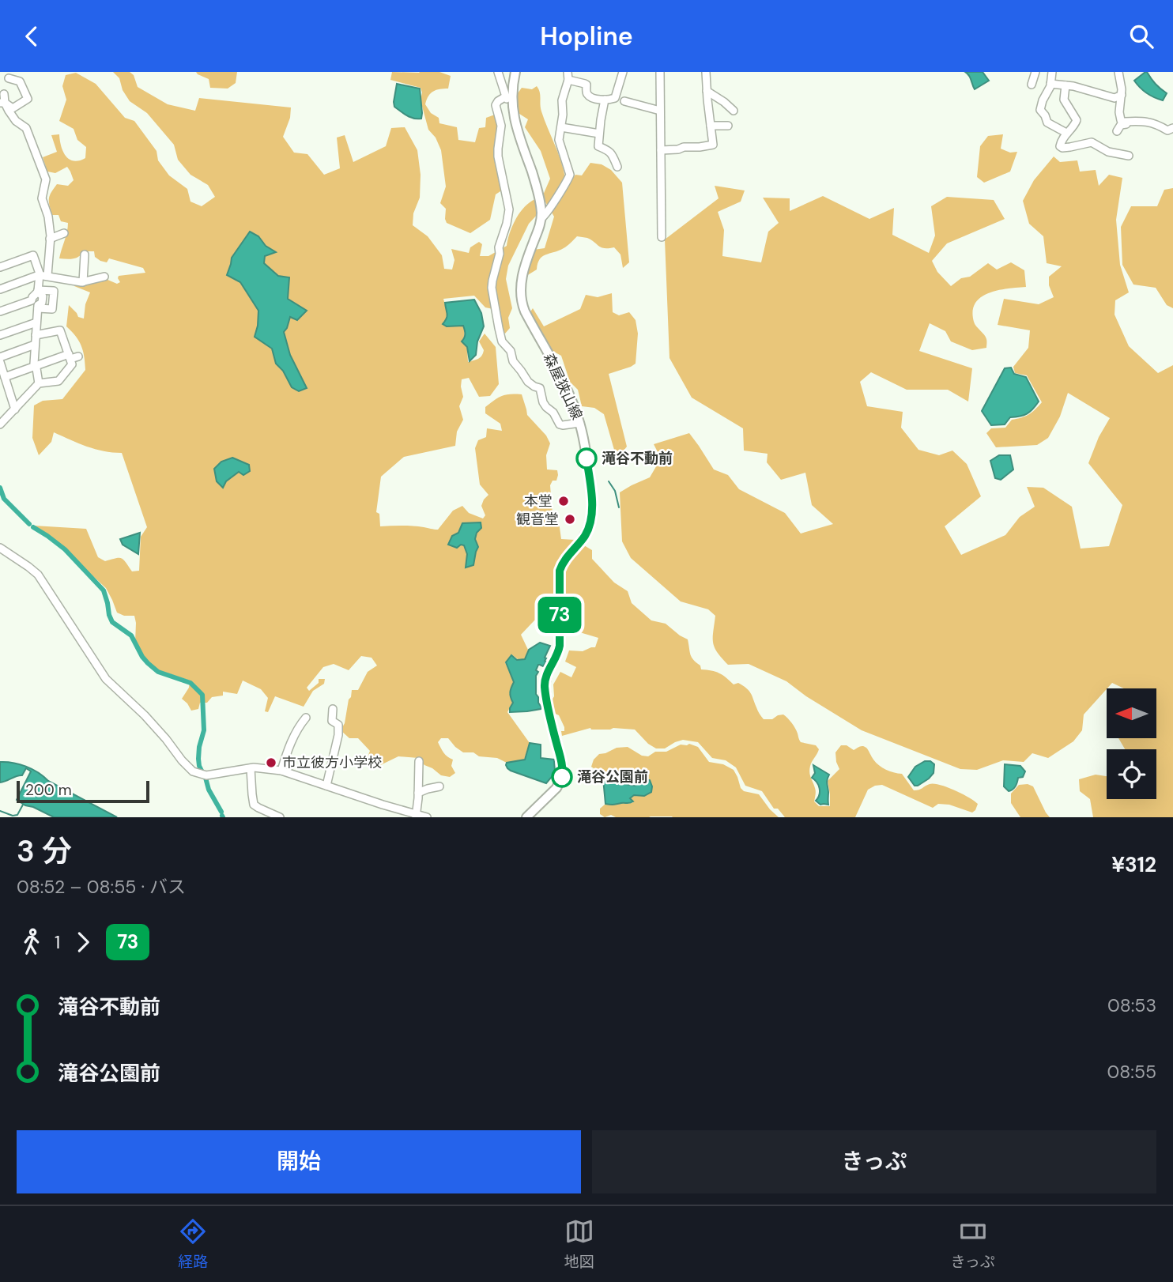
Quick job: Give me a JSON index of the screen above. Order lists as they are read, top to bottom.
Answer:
{
  "streets": {
    "main road": ["森屋狭山線"]
  },
  "places": [
    "滝谷不動前",
    "本堂",
    "観音堂",
    "市立彼方小学校",
    "滝谷公園前"
  ],
  "lines": ["bus line 73"],
  "scale_bar": "200 m",
  "north": "left",
  "page": {
    "header": "Hopline",
    "on_map": "73",
    "scale": "200 m",
    "heading": ["3 分", "08:52 – 08:55 · バス", "¥312"],
    "legs": ["1", "73"],
    "list": [
      {
        "name": "滝谷不動前",
        "value": "08:53"
      },
      {
        "name": "滝谷公園前",
        "value": "08:55"
      }
    ],
    "buttons": ["開始", "きっぷ"],
    "tabs": ["経路", "地図", "きっぷ"]
  }
}
